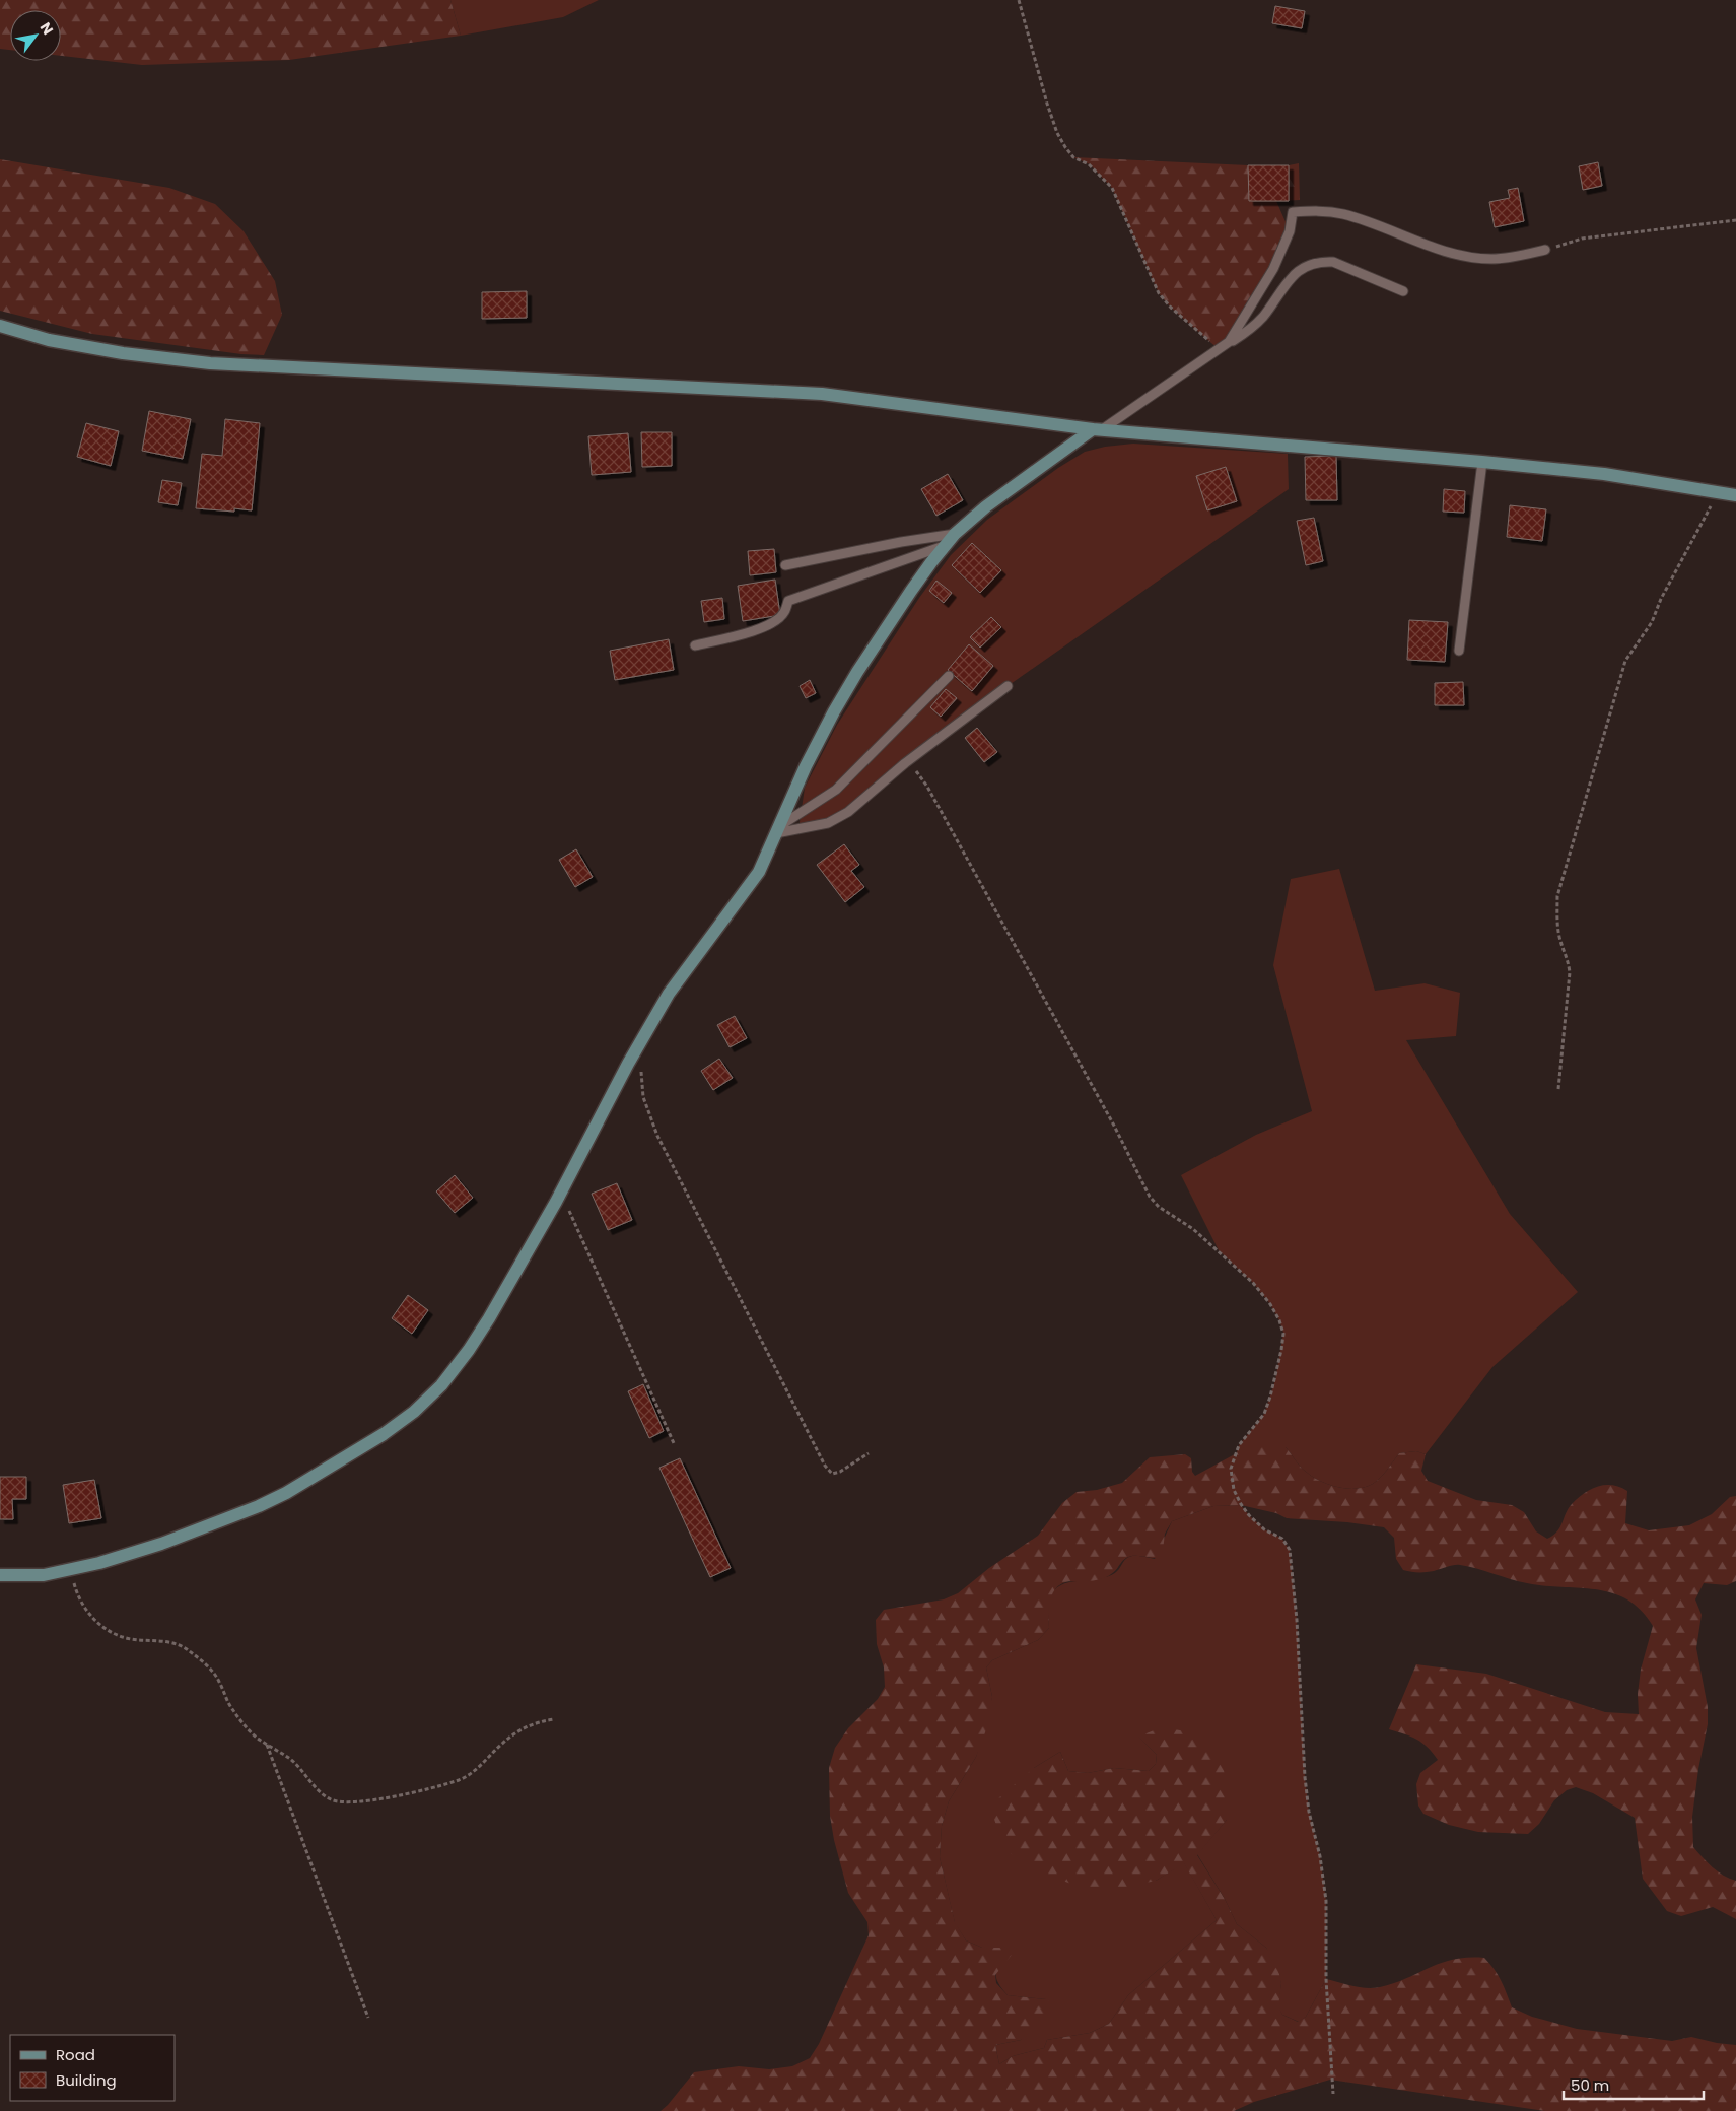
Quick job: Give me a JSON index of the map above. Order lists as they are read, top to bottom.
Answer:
{
  "legend": ["Road", "Building"],
  "scale_bar": "50 m",
  "north": "top right"
}
